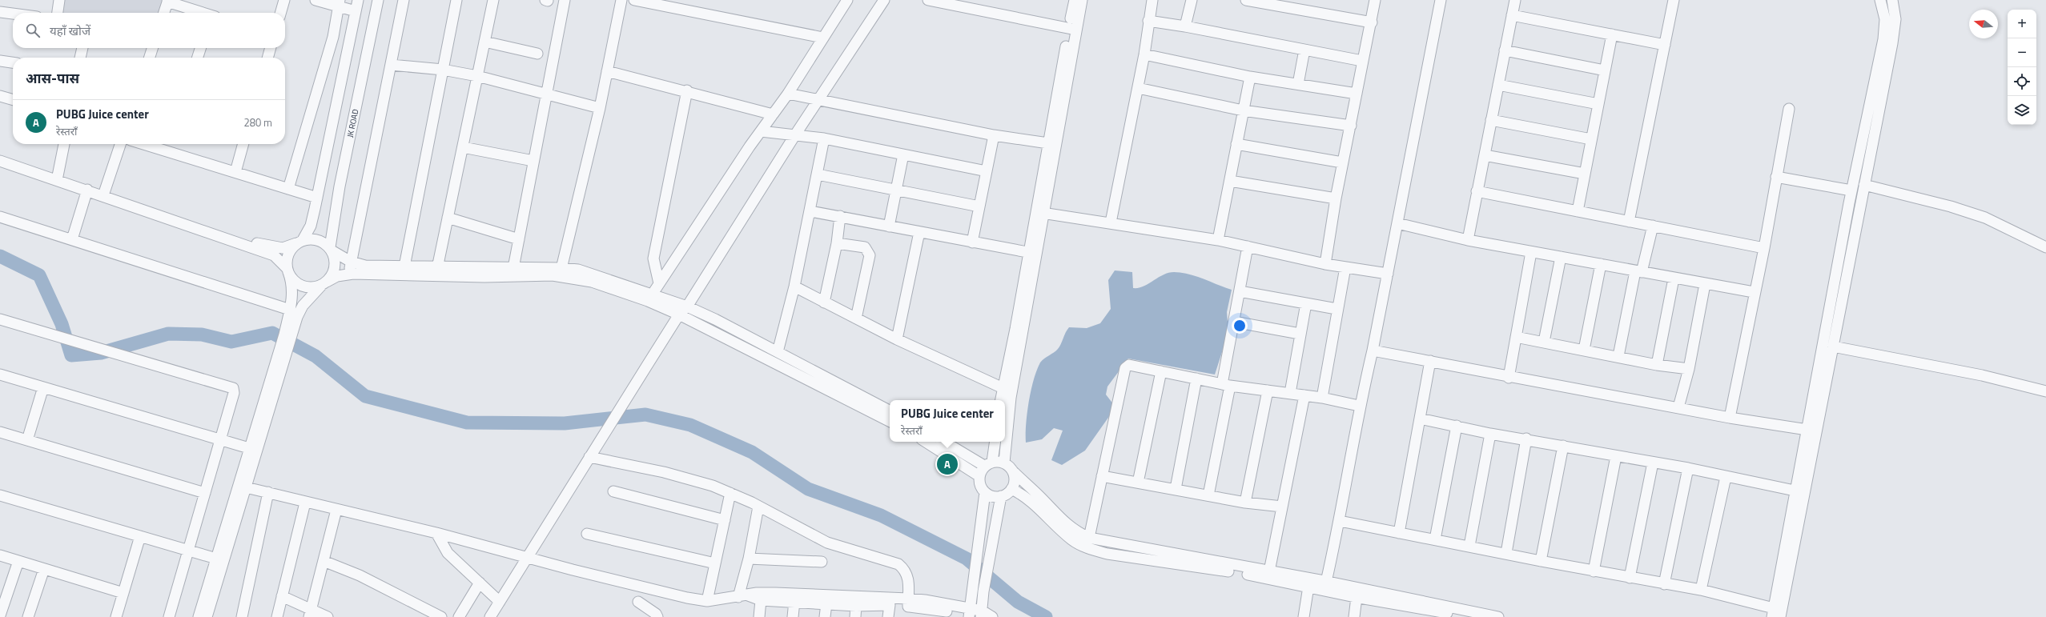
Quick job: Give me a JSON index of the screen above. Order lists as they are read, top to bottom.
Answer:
{
  "streets": {
    "street": ["JK ROAD"]
  },
  "north": "left",
  "page": {
    "map_buttons": ["+", "−"],
    "search": "यहाँ खोजें",
    "heading": "आस-पास",
    "list": [
      {
        "mark": "A",
        "name": "PUBG Juice center",
        "note": "रेस्तराँ",
        "value": "280 m"
      }
    ],
    "popup": ["PUBG Juice center", "रेस्तराँ"],
    "pins": "A"
  }
}
